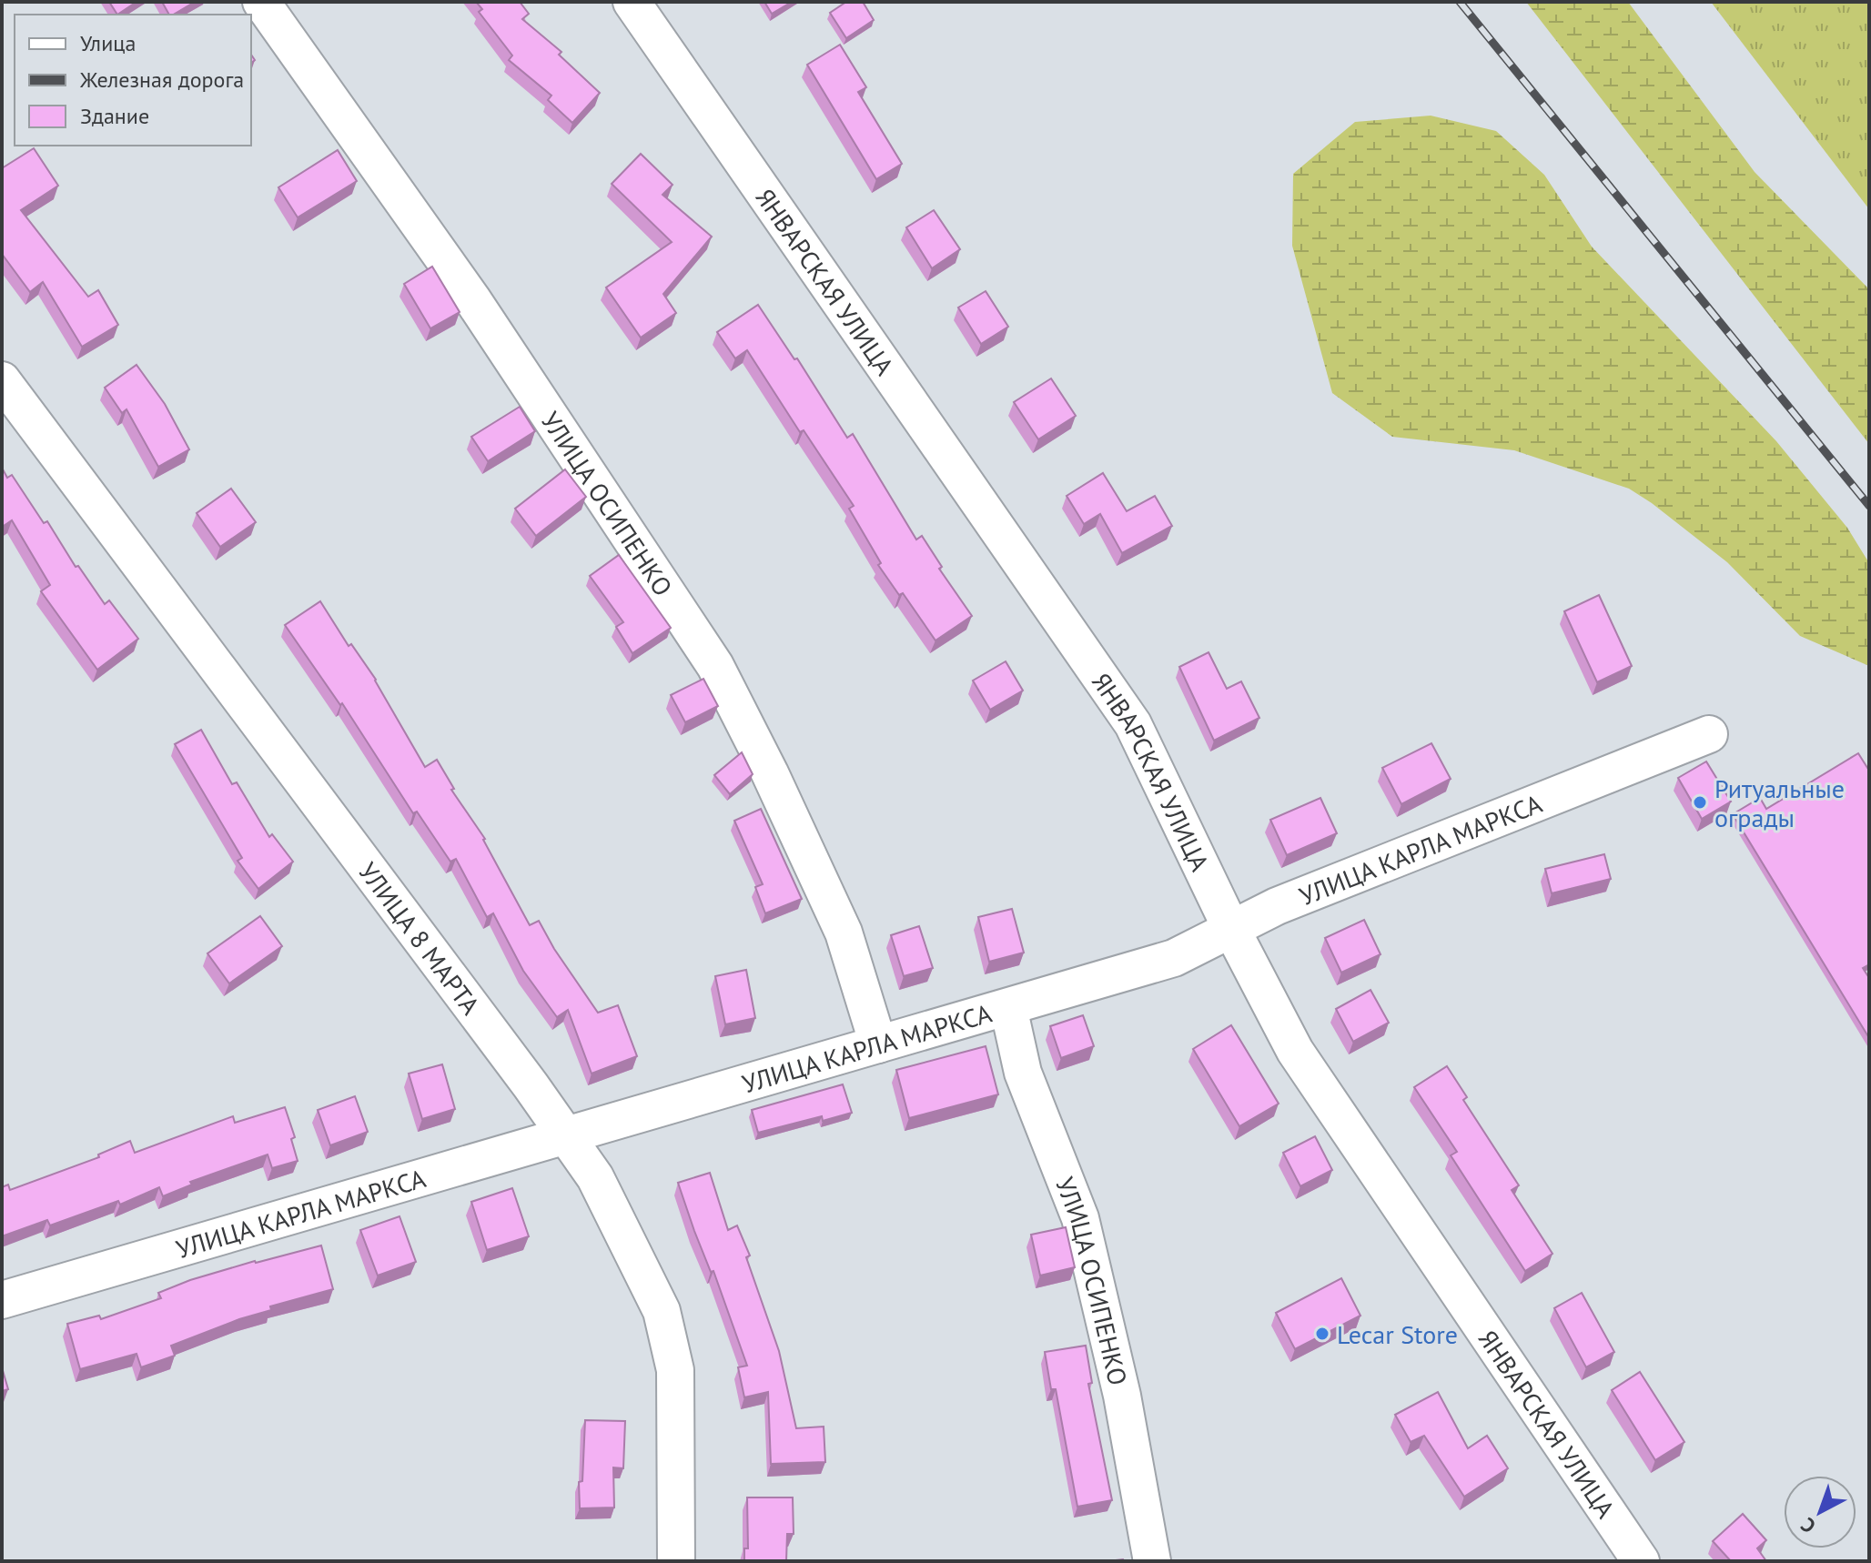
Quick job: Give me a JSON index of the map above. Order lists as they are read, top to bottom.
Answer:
{
  "streets": {
    "street": [
      "ЯНВАРСКАЯ УЛИЦА",
      "УЛИЦА ОСИПЕНКО",
      "УЛИЦА КАРЛА МАРКСА",
      "УЛИЦА 8 МАРТА"
    ]
  },
  "crossings": [
    ["ЯНВАРСКАЯ УЛИЦА", "УЛИЦА КАРЛА МАРКСА"],
    ["УЛИЦА ОСИПЕНКО", "УЛИЦА КАРЛА МАРКСА"],
    ["УЛИЦА КАРЛА МАРКСА", "УЛИЦА 8 МАРТА"]
  ],
  "places": ["Ритуальные ограды", "Lecar Store"],
  "legend": ["Улица", "Железная дорога", "Здание"],
  "north": "bottom left"
}
